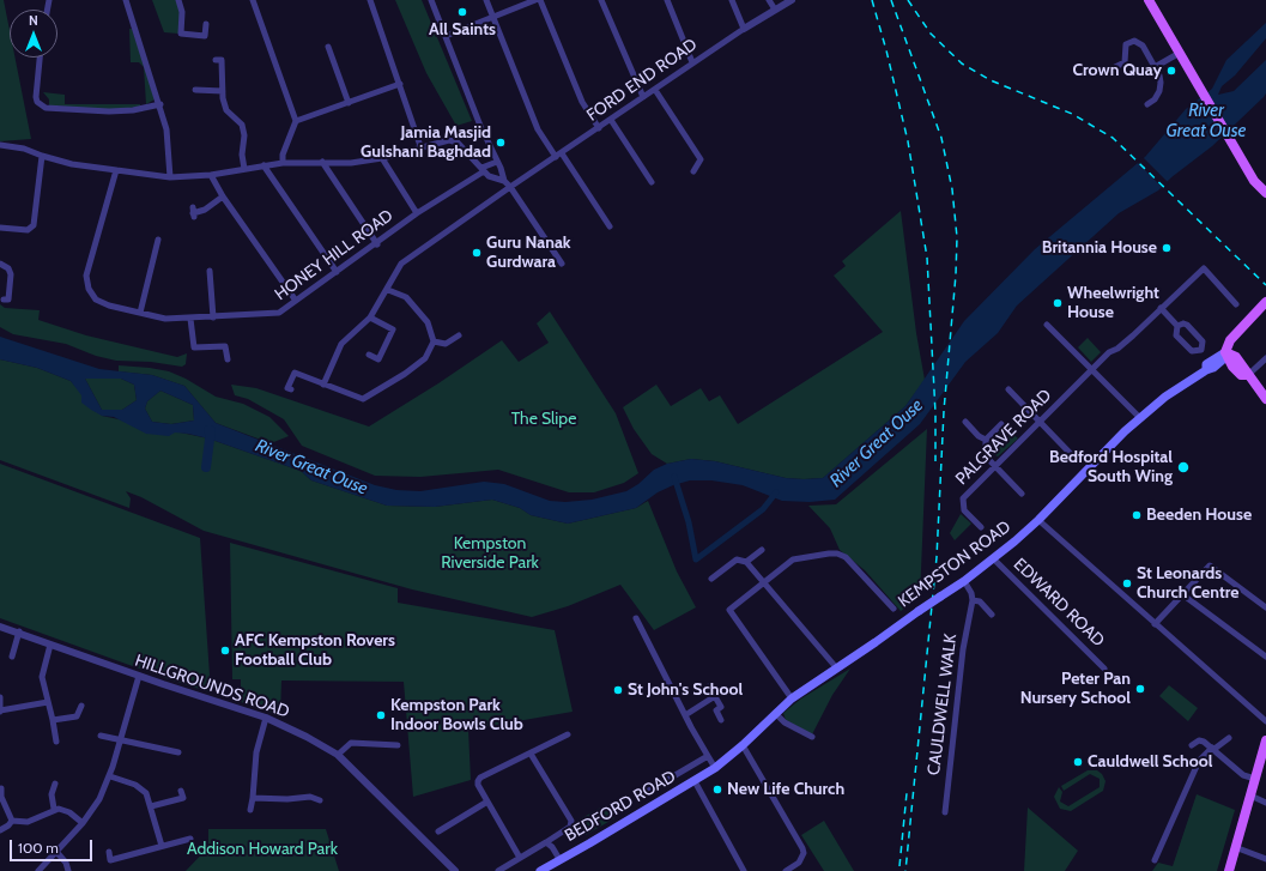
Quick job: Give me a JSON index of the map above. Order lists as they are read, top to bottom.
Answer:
{
  "streets": {
    "main road": ["KEMPSTON ROAD", "BEDFORD ROAD"],
    "street": [
      "FORD END ROAD",
      "HONEY HILL ROAD",
      "PALGRAVE ROAD",
      "EDWARD ROAD",
      "HILLGROUNDS ROAD",
      "CAULDWELL WALK"
    ]
  },
  "crossings": [
    ["KEMPSTON ROAD", "EDWARD ROAD"],
    ["KEMPSTON ROAD", "BEDFORD ROAD"]
  ],
  "water": ["River Great Ouse"],
  "parks": ["The Slipe", "Kempston Riverside Park", "Addison Howard Park"],
  "places": [
    "All Saints",
    "Crown Quay",
    "Jamia Masjid Gulshani Baghdad",
    "Britannia House",
    "Guru Nanak Gurdwara",
    "Wheelwright House",
    "Bedford Hospital South Wing",
    "Beeden House",
    "St Leonards Church Centre",
    "AFC Kempston Rovers Football Club",
    "Peter Pan Nursery School",
    "St John's School",
    "Kempston Park Indoor Bowls Club",
    "Cauldwell School",
    "New Life Church"
  ],
  "scale_bar": "100 m",
  "north": "top"
}
